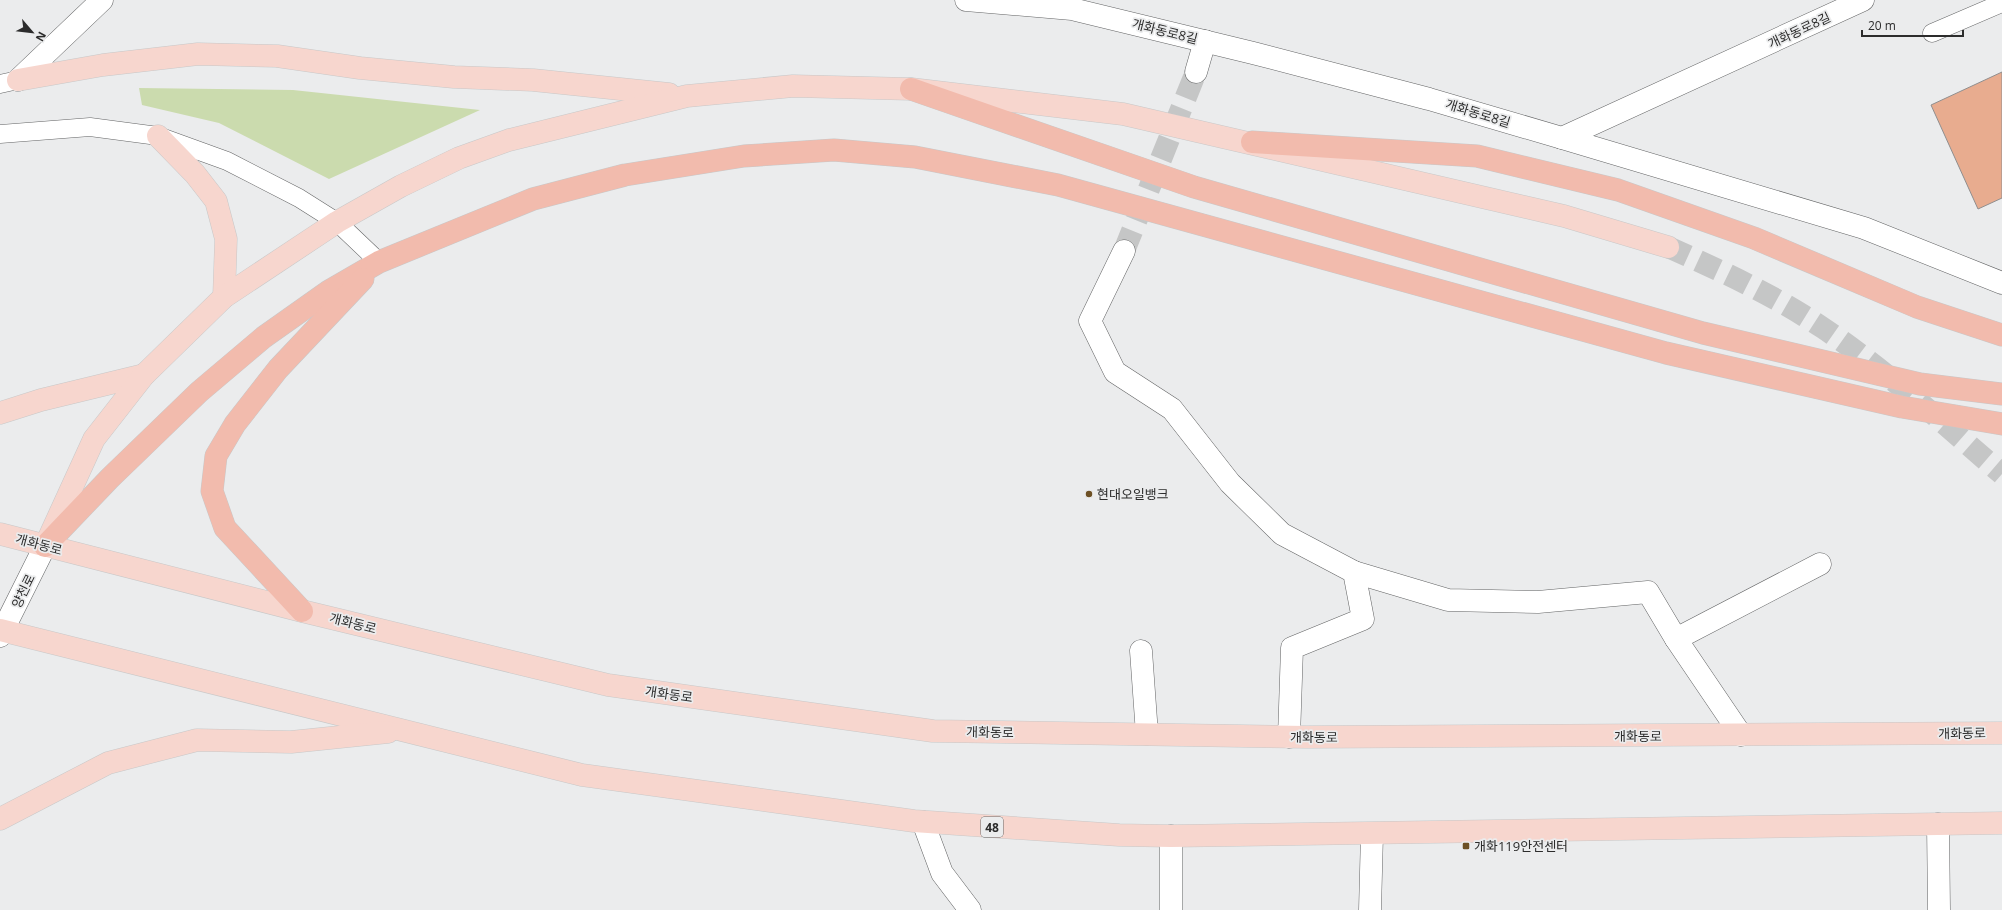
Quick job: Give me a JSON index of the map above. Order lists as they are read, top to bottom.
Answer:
{
  "streets": {
    "main road": ["개화동로", "48"],
    "street": ["개화동로8길", "양천로"]
  },
  "crossings": [
    ["개화동로", "양천로"],
    ["양천로", "48"]
  ],
  "places": {
    "other": ["현대오일뱅크"],
    "transit": ["개화119안전센터"]
  },
  "scale_bar": "20 m",
  "north": "bottom right"
}
